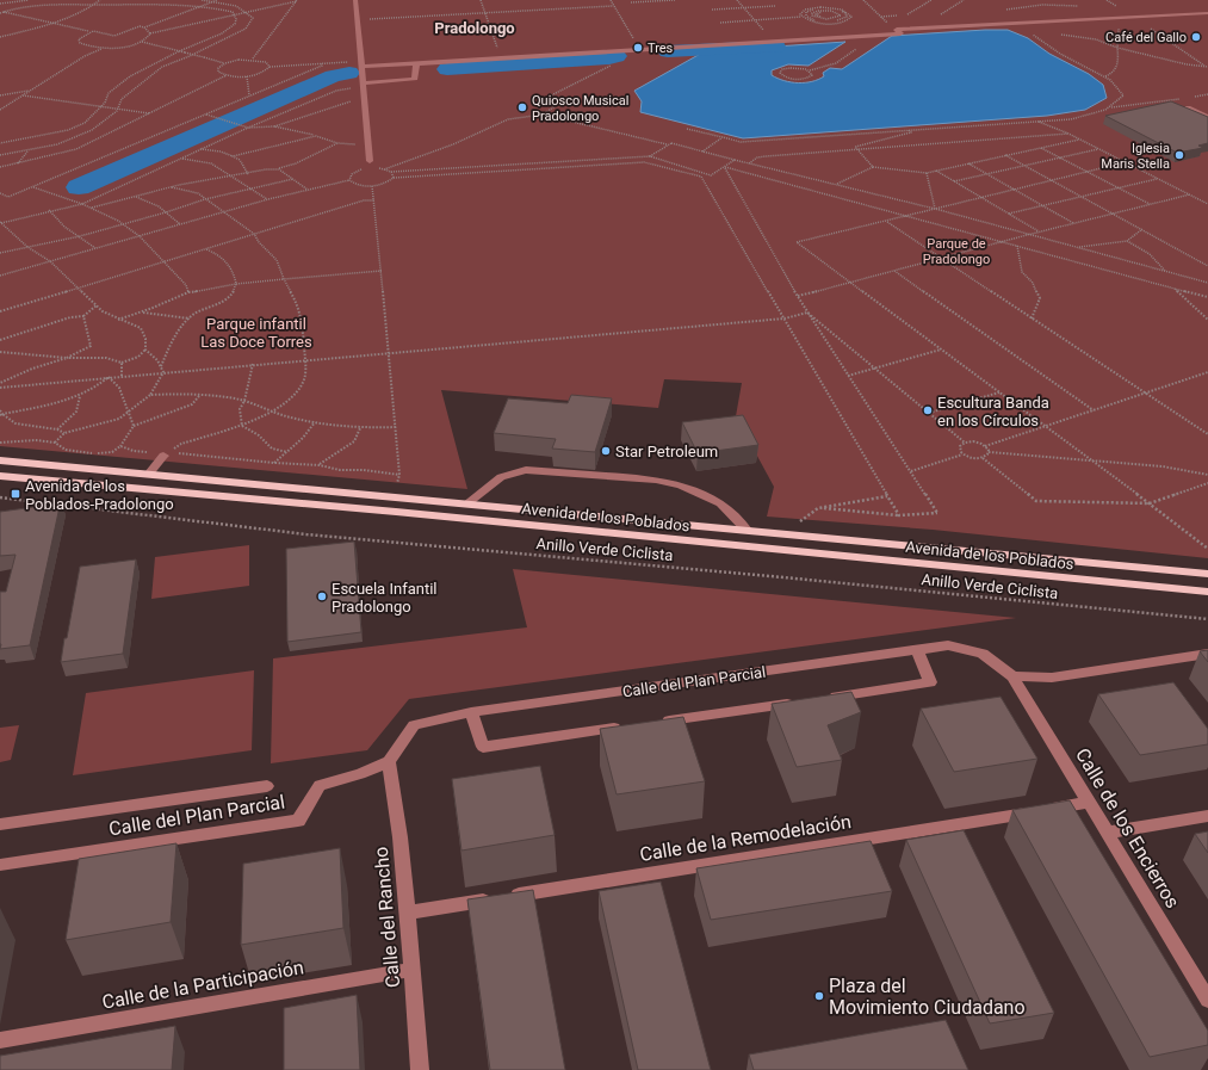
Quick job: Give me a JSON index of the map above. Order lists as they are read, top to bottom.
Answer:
{
  "streets": {
    "main road": ["Avenida de los Poblados"],
    "street": [
      "Calle del Plan Parcial",
      "Calle de los Encierros",
      "Calle de la Remodelación",
      "Calle del Rancho",
      "Calle de la Participación"
    ],
    "path": ["Anillo Verde Ciclista"]
  },
  "crossings": [
    ["Calle del Plan Parcial", "Calle de los Encierros"],
    ["Calle del Plan Parcial", "Calle del Rancho"],
    ["Calle de los Encierros", "Calle de la Remodelación"],
    ["Calle de la Remodelación", "Calle del Rancho"],
    ["Calle del Rancho", "Calle de la Participación"]
  ],
  "districts": ["Pradolongo"],
  "parks": ["Parque de Pradolongo", "Parque infantil Las Doce Torres"],
  "places": {
    "other": [
      "Café del Gallo",
      "Tres",
      "Quiosco Musical Pradolongo",
      "Iglesia Maris Stella",
      "Escultura Banda en los Círculos",
      "Star Petroleum",
      "Escuela Infantil Pradolongo",
      "Plaza del Movimiento Ciudadano"
    ],
    "transit": ["Avenida de los Poblados-Pradolongo"]
  }
}
